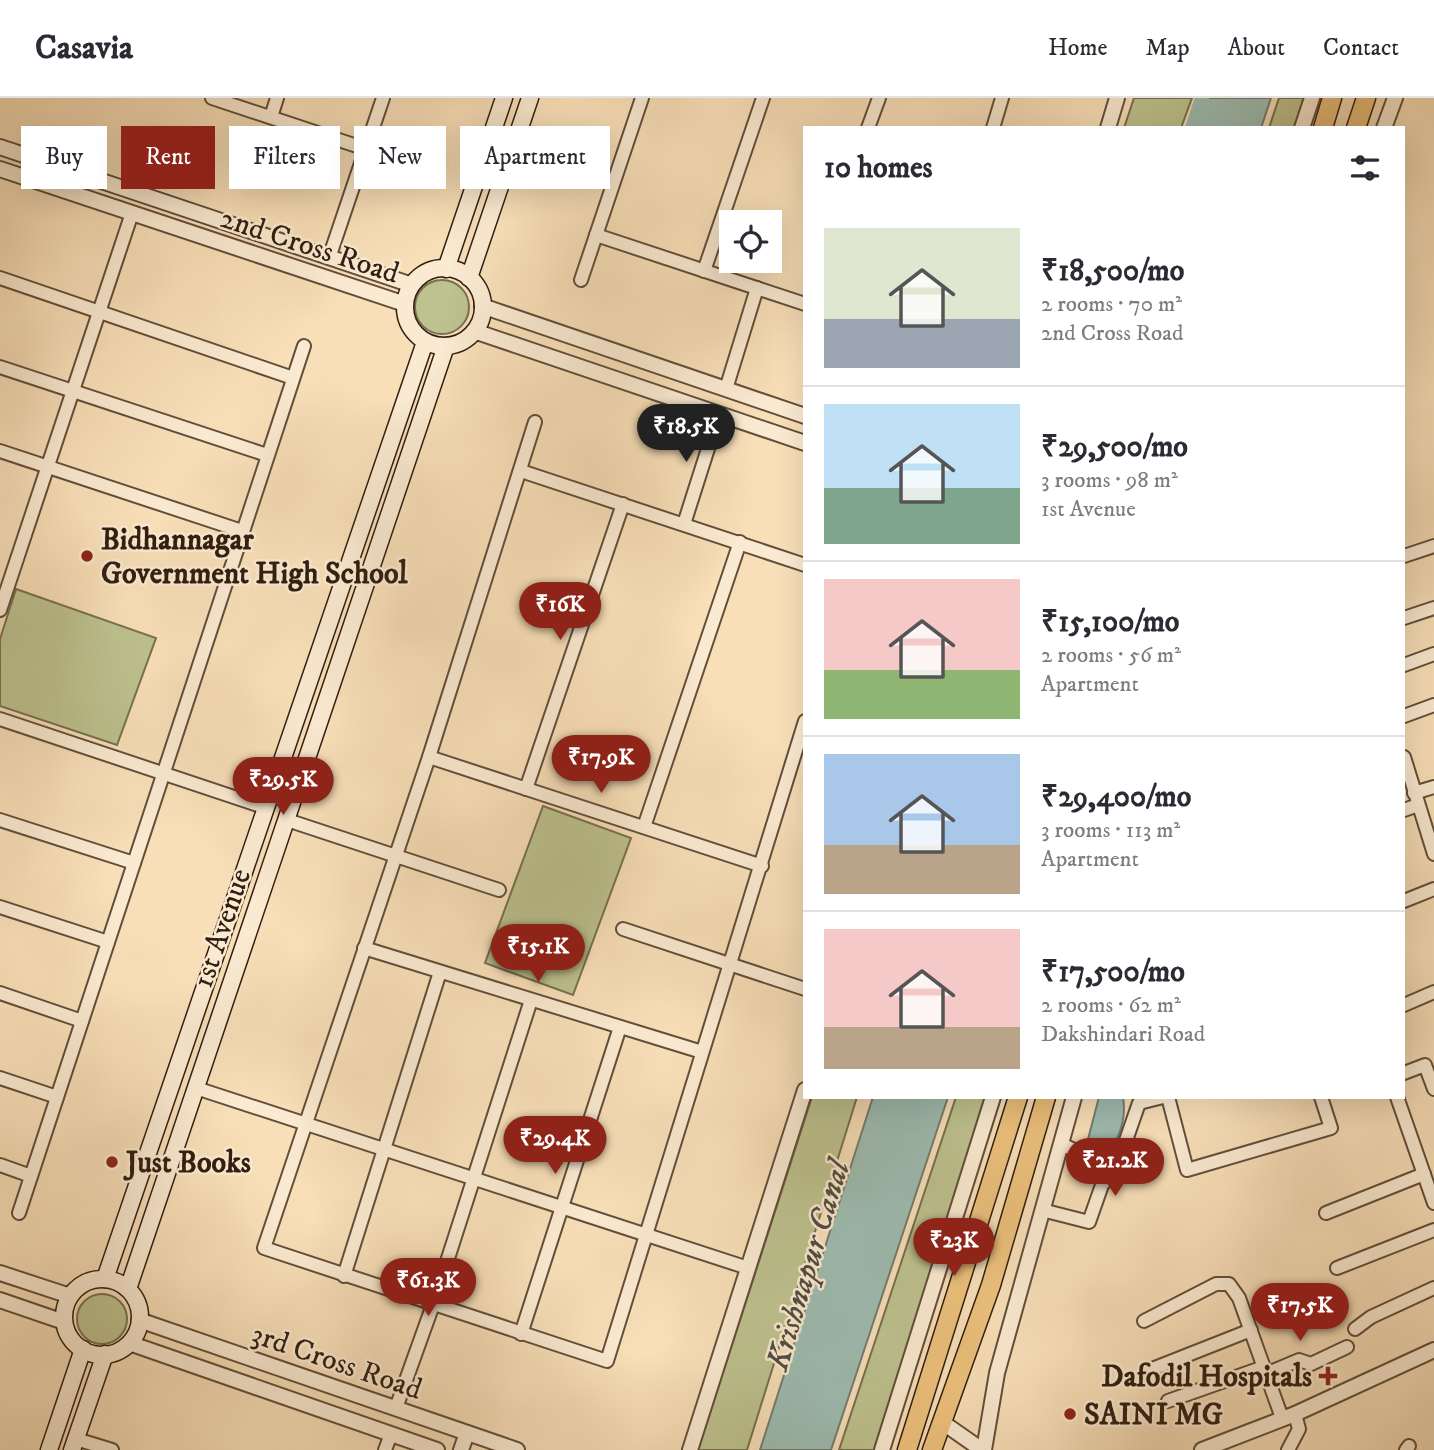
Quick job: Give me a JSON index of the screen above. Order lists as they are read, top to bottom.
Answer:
{
  "streets": {
    "main road": ["1st Avenue"],
    "street": ["2nd Cross Road", "3rd Cross Road"]
  },
  "crossings": [
    ["2nd Cross Road", "1st Avenue"],
    ["1st Avenue", "3rd Cross Road"]
  ],
  "water": ["Krishnapur Canal"],
  "places": {
    "other": ["Bidhannagar Government High School", "Just Books", "SAINI MG"],
    "health": ["Dafodil Hospitals"]
  },
  "page": {
    "header": "Casavia",
    "nav": [
      "Home",
      "Map",
      "About",
      "Contact"
    ],
    "chip": [
      "Buy",
      "Rent",
      "Filters",
      "New",
      "Apartment"
    ],
    "heading": "10 homes",
    "list": [
      {
        "name": "₹18,500/mo",
        "note": "2 rooms · 70 m² · 2nd Cross Road"
      },
      {
        "name": "₹29,500/mo",
        "note": "3 rooms · 98 m² · 1st Avenue"
      },
      {
        "name": "₹15,100/mo",
        "note": "2 rooms · 56 m² · Apartment"
      },
      {
        "name": "₹29,400/mo",
        "note": "3 rooms · 113 m² · Apartment"
      },
      {
        "name": "₹17,500/mo",
        "note": "2 rooms · 62 m² · Dakshindari Road"
      }
    ],
    "price": [
      "₹18.5K",
      "₹16K",
      "₹17.9K",
      "₹29.5K",
      "₹15.1K",
      "₹29.4K",
      "₹21.2K",
      "₹23K",
      "₹61.3K",
      "₹17.5K"
    ]
  }
}
